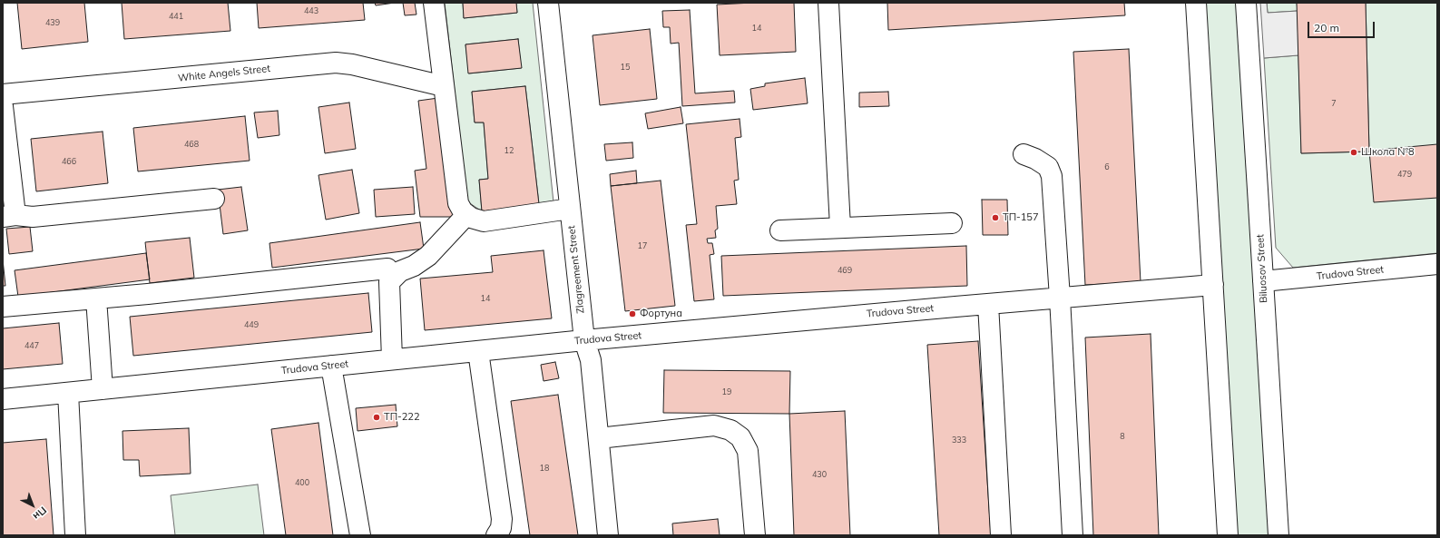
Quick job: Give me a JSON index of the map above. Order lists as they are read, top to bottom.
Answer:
{
  "streets": {
    "street": [
      "White Angels Street",
      "Biluosov Street",
      "Zlagreement Street",
      "Trudova Street"
    ]
  },
  "crossings": [
    ["Biluosov Street", "Trudova Street"],
    ["Zlagreement Street", "Trudova Street"]
  ],
  "places": [
    "Школа №8",
    "ТП-157",
    "Фортуна",
    "ТП-222"
  ],
  "house_numbers": [
    "443",
    "441",
    "439",
    "14",
    "15",
    "7",
    "468",
    "12",
    "466",
    "6",
    "479",
    "17",
    "469",
    "14",
    "449",
    "447",
    "19",
    "8",
    "333",
    "18",
    "430",
    "400"
  ],
  "scale_bar": "20 m",
  "north": "bottom right"
}
